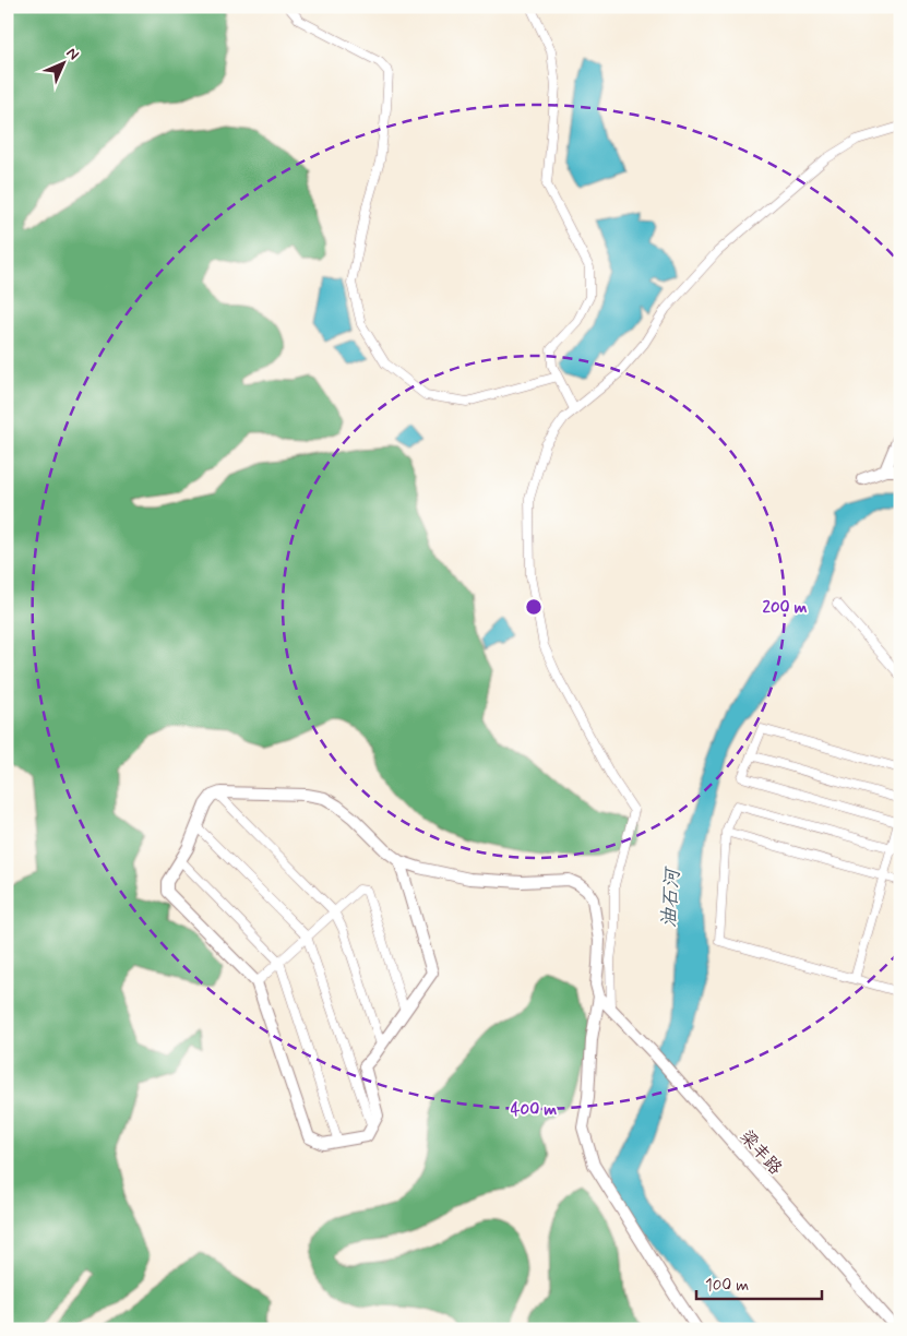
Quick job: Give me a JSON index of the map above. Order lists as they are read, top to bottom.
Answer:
{
  "streets": {
    "street": ["梁丰路"]
  },
  "water": ["油石河"],
  "scale_bar": "100 m",
  "north": "top right",
  "rings": ["200 m", "400 m"]
}
